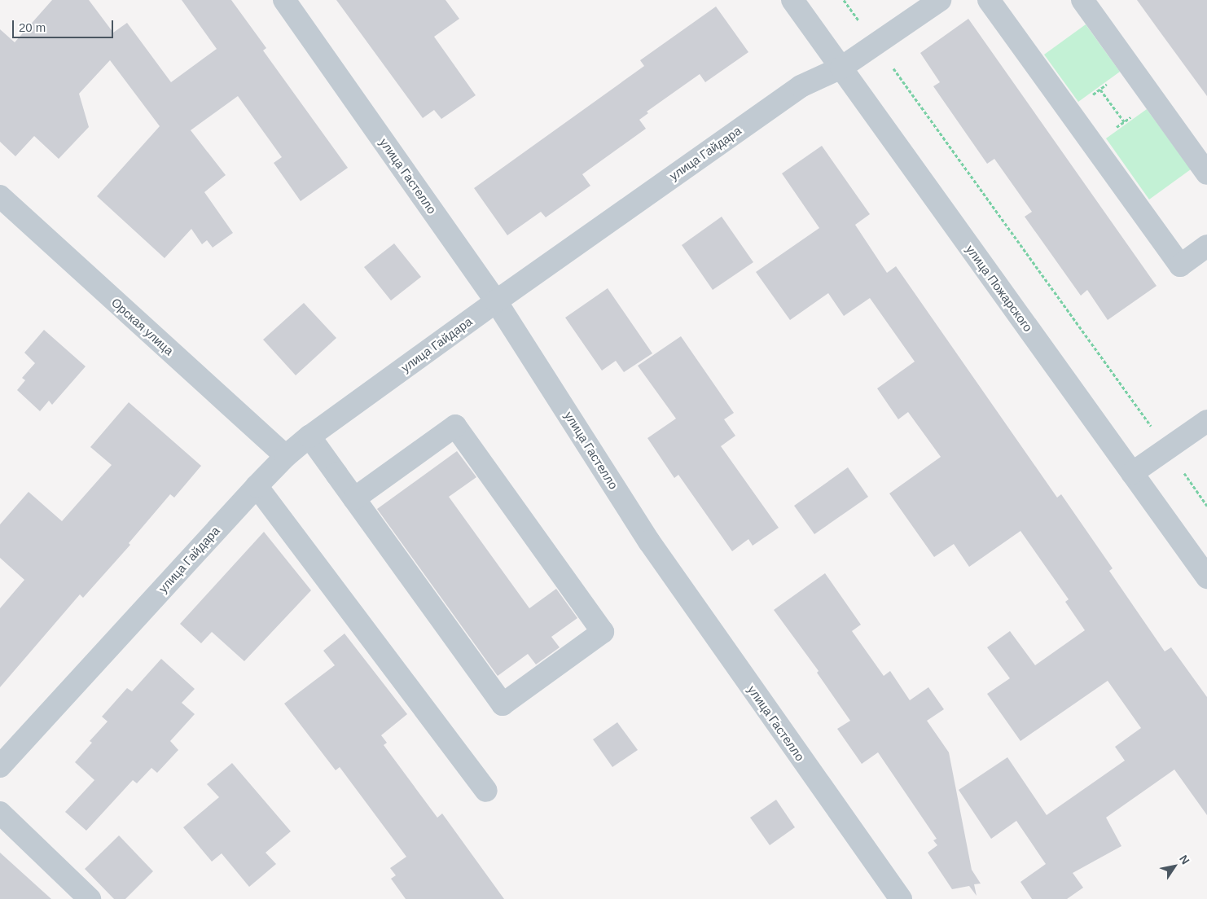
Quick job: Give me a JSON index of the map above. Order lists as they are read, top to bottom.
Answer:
{
  "streets": {
    "street": [
      "улица Гайдара",
      "улица Гастелло",
      "улица Пожарского",
      "Орская улица"
    ]
  },
  "crossings": [
    ["улица Гайдара", "улица Гастелло"],
    ["улица Гайдара", "улица Пожарского"],
    ["улица Гайдара", "Орская улица"]
  ],
  "scale_bar": "20 m",
  "north": "top right"
}
